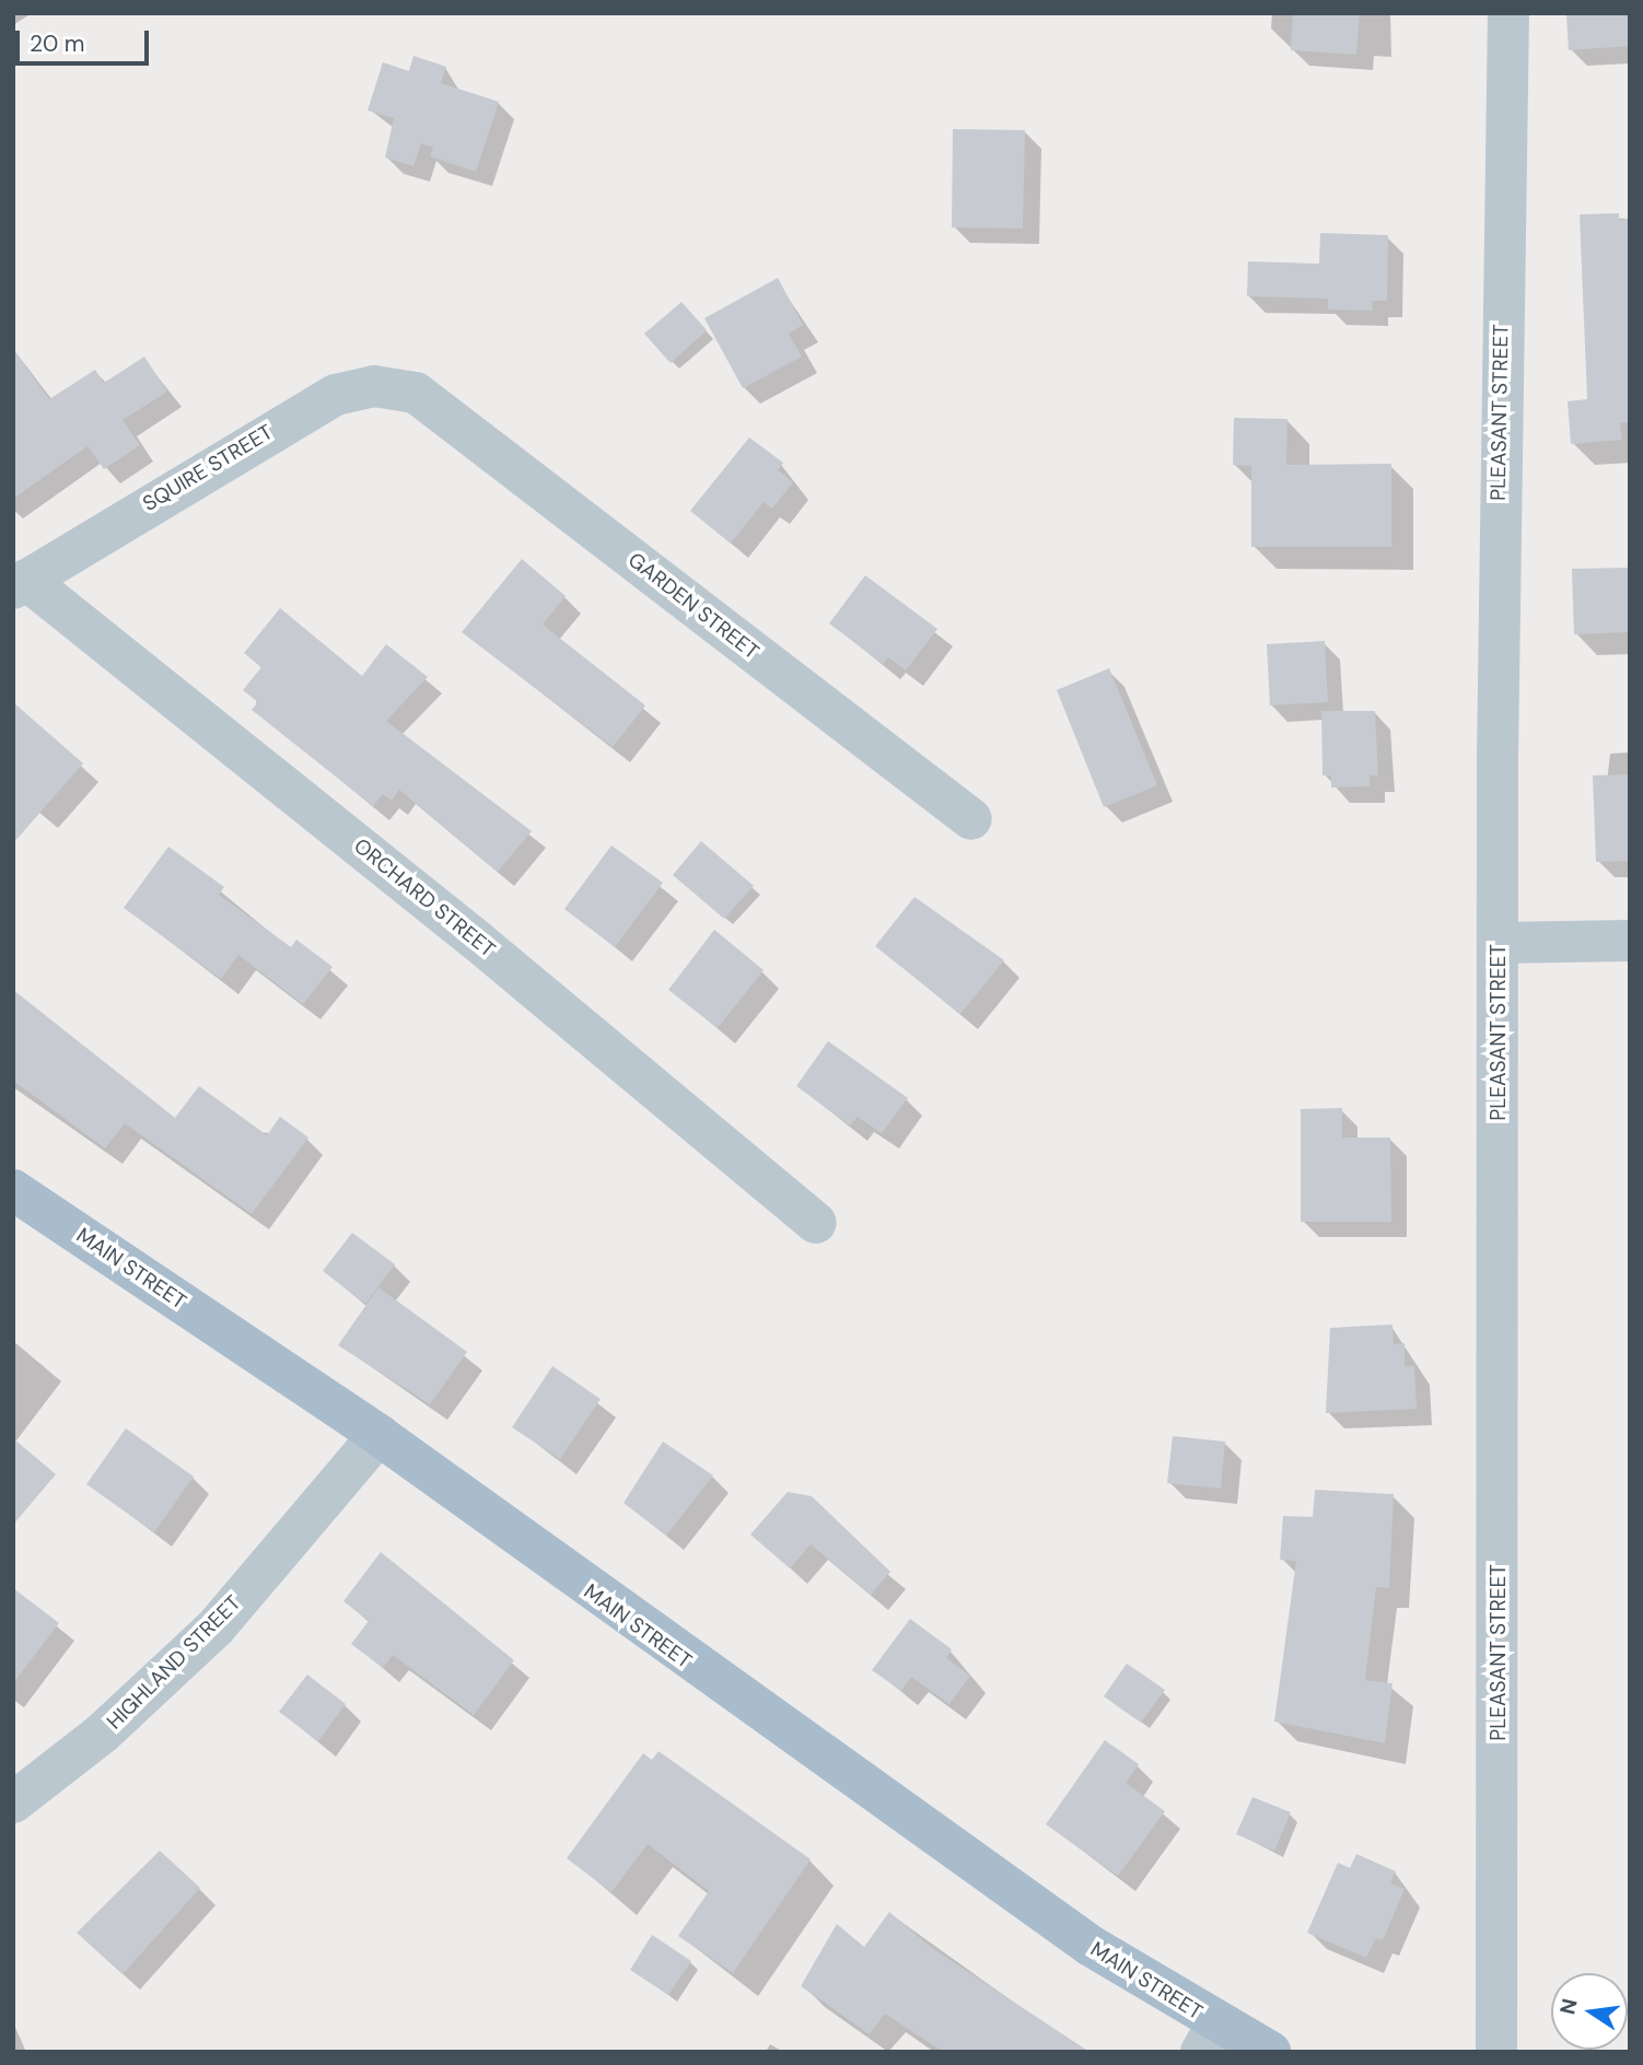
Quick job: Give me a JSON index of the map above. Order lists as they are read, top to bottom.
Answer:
{
  "streets": {
    "main road": ["MAIN STREET"],
    "street": [
      "PLEASANT STREET",
      "SQUIRE STREET",
      "GARDEN STREET",
      "ORCHARD STREET",
      "HIGHLAND STREET"
    ]
  },
  "crossings": [
    ["SQUIRE STREET", "GARDEN STREET"],
    ["SQUIRE STREET", "ORCHARD STREET"],
    ["MAIN STREET", "HIGHLAND STREET"]
  ],
  "scale_bar": "20 m",
  "north": "left"
}
